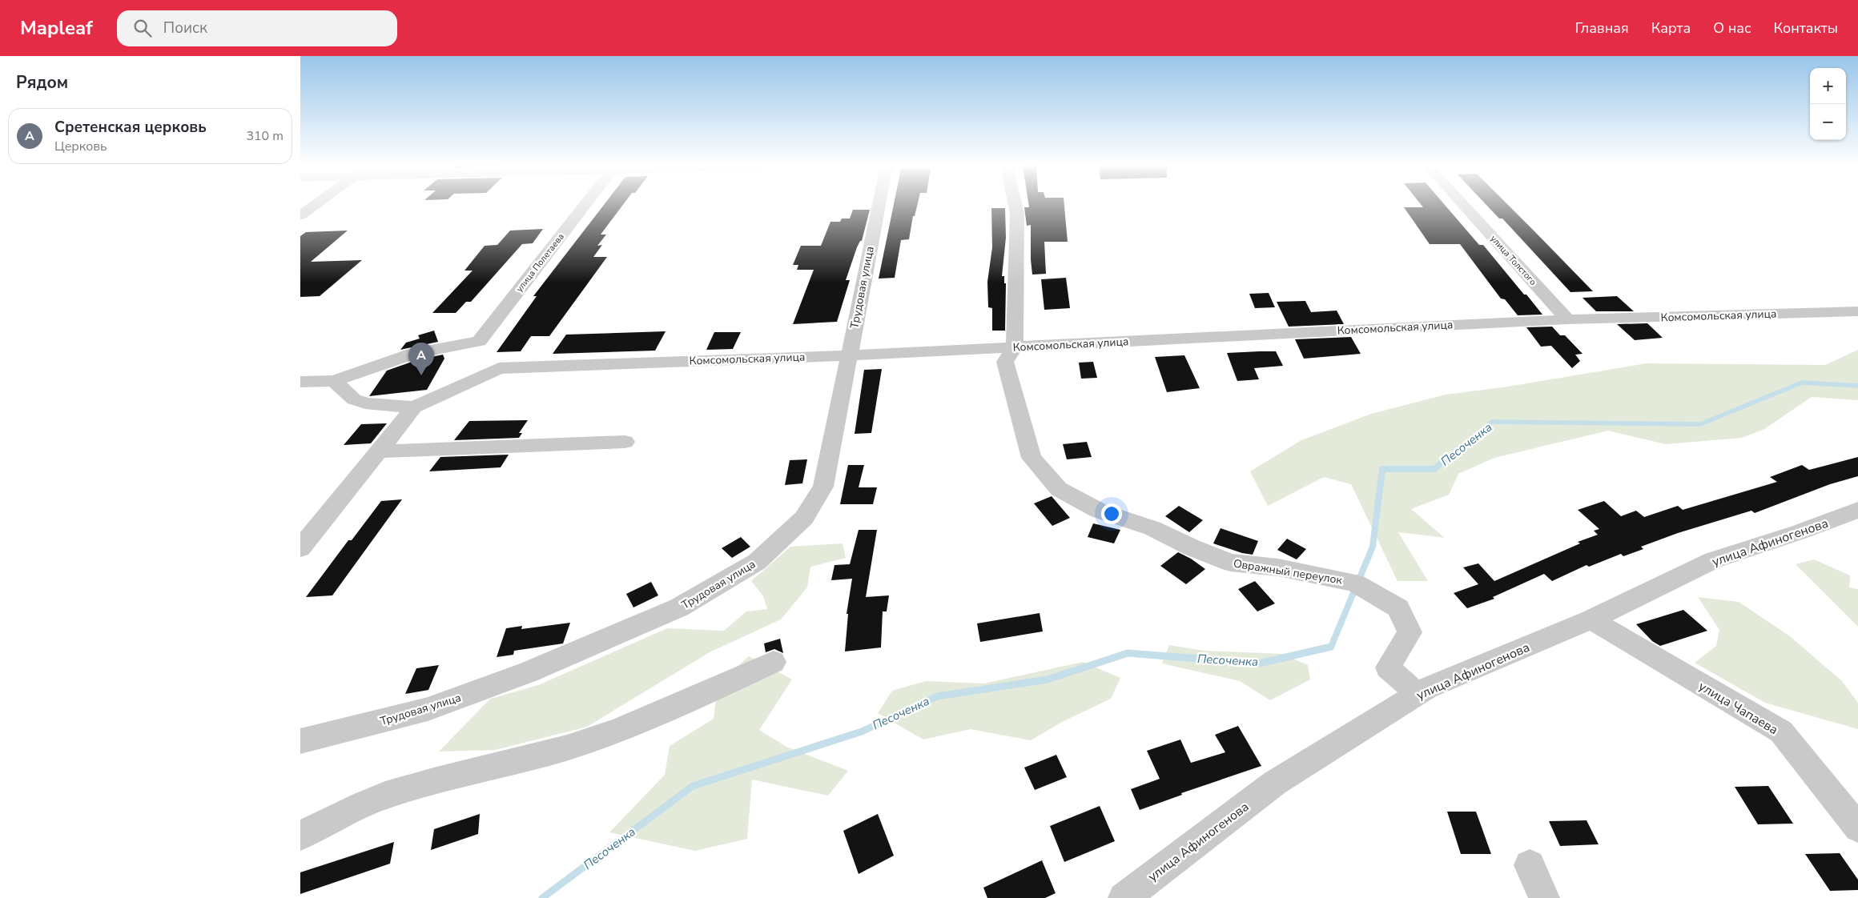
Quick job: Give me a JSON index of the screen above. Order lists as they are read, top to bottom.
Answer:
{
  "streets": {
    "street": [
      "улица Толстого",
      "улица Полетаева",
      "Трудовая улица",
      "Комсомольская улица",
      "улица Афиногенова",
      "Овражный переулок",
      "улица Чапаева"
    ]
  },
  "crossings": [
    ["улица Толстого", "Комсомольская улица"],
    ["Трудовая улица", "Комсомольская улица"],
    ["Комсомольская улица", "Овражный переулок"],
    ["улица Афиногенова", "Овражный переулок"],
    ["улица Афиногенова", "улица Чапаева"]
  ],
  "water": ["Песоченка"],
  "page": {
    "header": "Mapleaf",
    "search": "Поиск",
    "nav": [
      "Главная",
      "Карта",
      "О нас",
      "Контакты"
    ],
    "heading": "Рядом",
    "map_buttons": ["+", "−"],
    "list": [
      {
        "mark": "A",
        "name": "Сретенская церковь",
        "note": "Церковь",
        "value": "310 m"
      }
    ],
    "pins": "A"
  }
}
